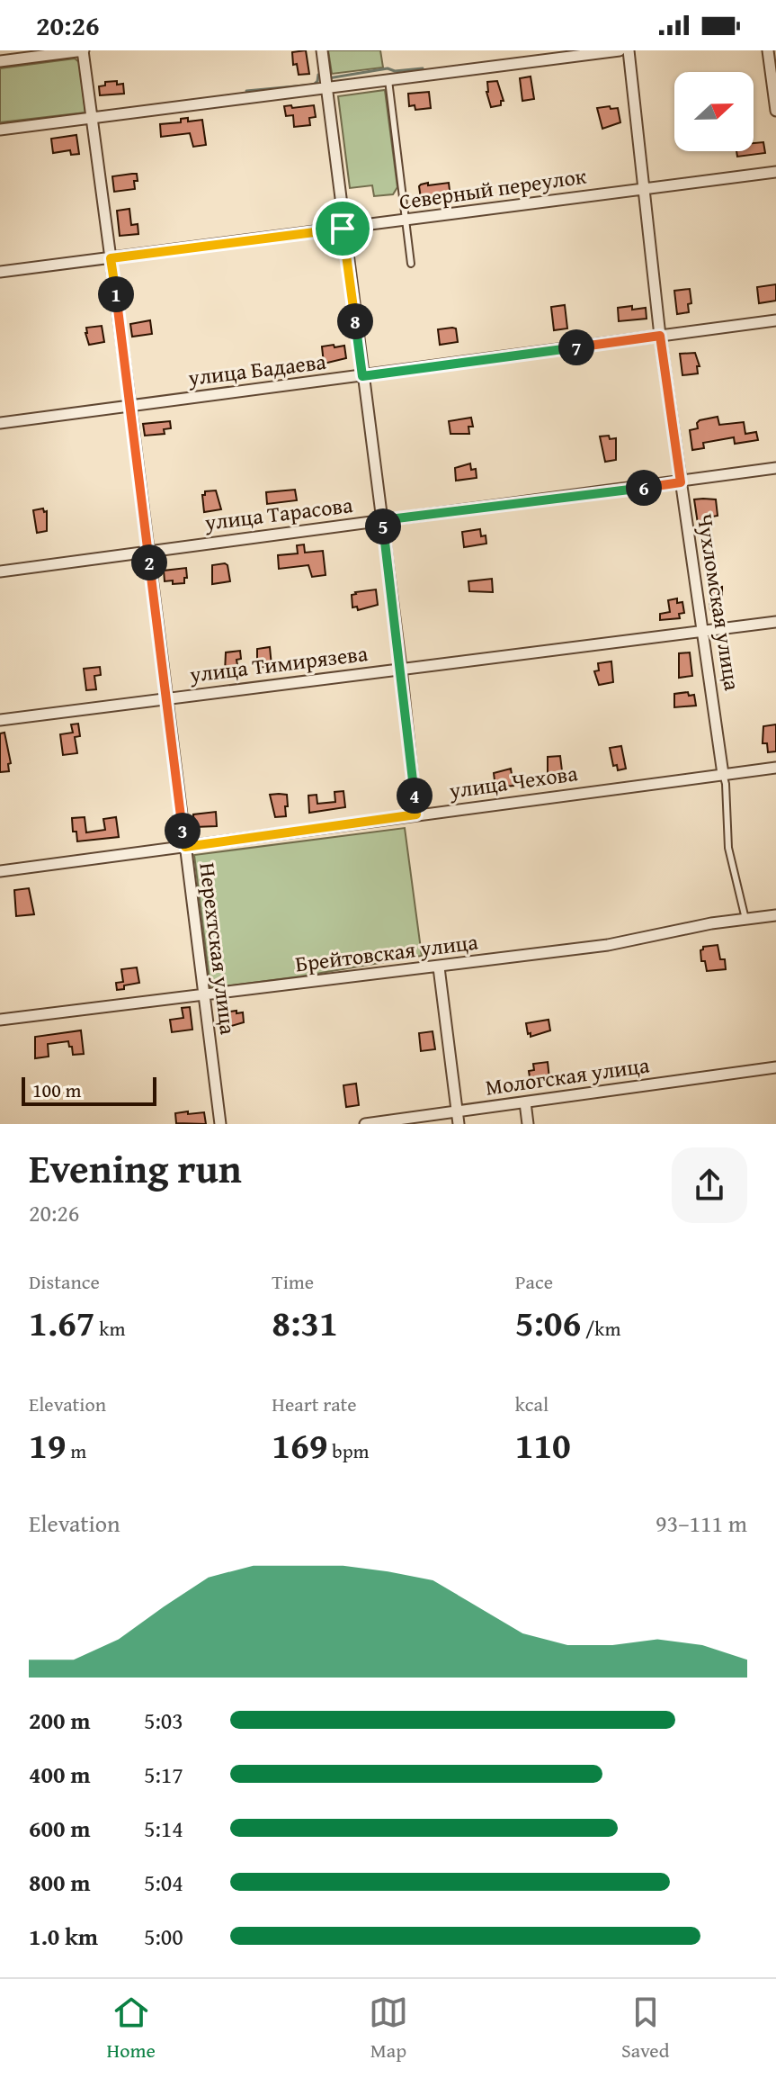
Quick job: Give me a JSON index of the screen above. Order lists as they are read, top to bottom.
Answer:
{
  "streets": {
    "street": [
      "Северный переулок",
      "улица Бадаева",
      "улица Тарасова",
      "Чухломская улица",
      "улица Тимирязева",
      "улица Чехова",
      "Нерехтская улица",
      "Брейтовская улица",
      "Мологская улица"
    ]
  },
  "crossings": [
    ["Северный переулок", "Чухломская улица"],
    ["Северный переулок", "Нерехтская улица"],
    ["улица Бадаева", "Чухломская улица"],
    ["улица Бадаева", "Нерехтская улица"],
    ["улица Тарасова", "Чухломская улица"],
    ["улица Тарасова", "Нерехтская улица"],
    ["Чухломская улица", "улица Тимирязева"],
    ["Чухломская улица", "улица Чехова"],
    ["улица Тимирязева", "Нерехтская улица"],
    ["улица Чехова", "Нерехтская улица"],
    ["Нерехтская улица", "Брейтовская улица"]
  ],
  "scale_bar": "100 m",
  "north": "right",
  "page": {
    "status": "20:26",
    "pins": [
      "1",
      "8",
      "7",
      "6",
      "5",
      "2",
      "4",
      "3"
    ],
    "scale": "100 m",
    "heading": ["Evening run", "20:26"],
    "stats": [
      ["Distance", "1.67 km"],
      ["Time", "8:31"],
      ["Pace", "5:06 /km"],
      ["Elevation", "19 m"],
      ["Heart rate", "169 bpm"],
      ["kcal", "110"]
    ],
    "chart": ["Elevation", "93–111 m"],
    "list": [
      {
        "name": "200 m",
        "note": "5:03"
      },
      {
        "name": "400 m",
        "note": "5:17"
      },
      {
        "name": "600 m",
        "note": "5:14"
      },
      {
        "name": "800 m",
        "note": "5:04"
      },
      {
        "name": "1.0 km",
        "note": "5:00"
      }
    ],
    "tabs": ["Home", "Map", "Saved"]
  }
}
